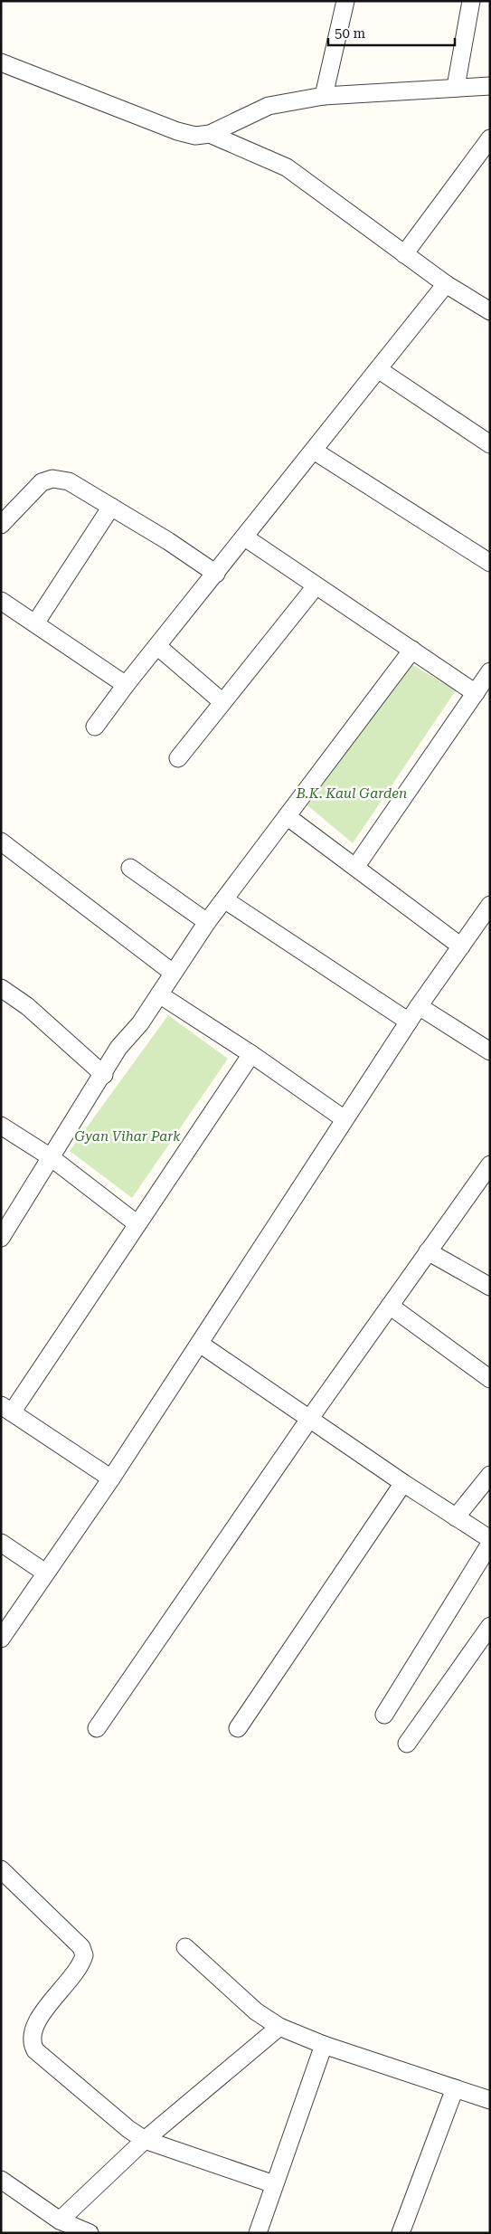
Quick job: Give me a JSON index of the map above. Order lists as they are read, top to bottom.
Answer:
{
  "parks": ["B.K. Kaul Garden", "Gyan Vihar Park"],
  "scale_bar": "50 m"
}
